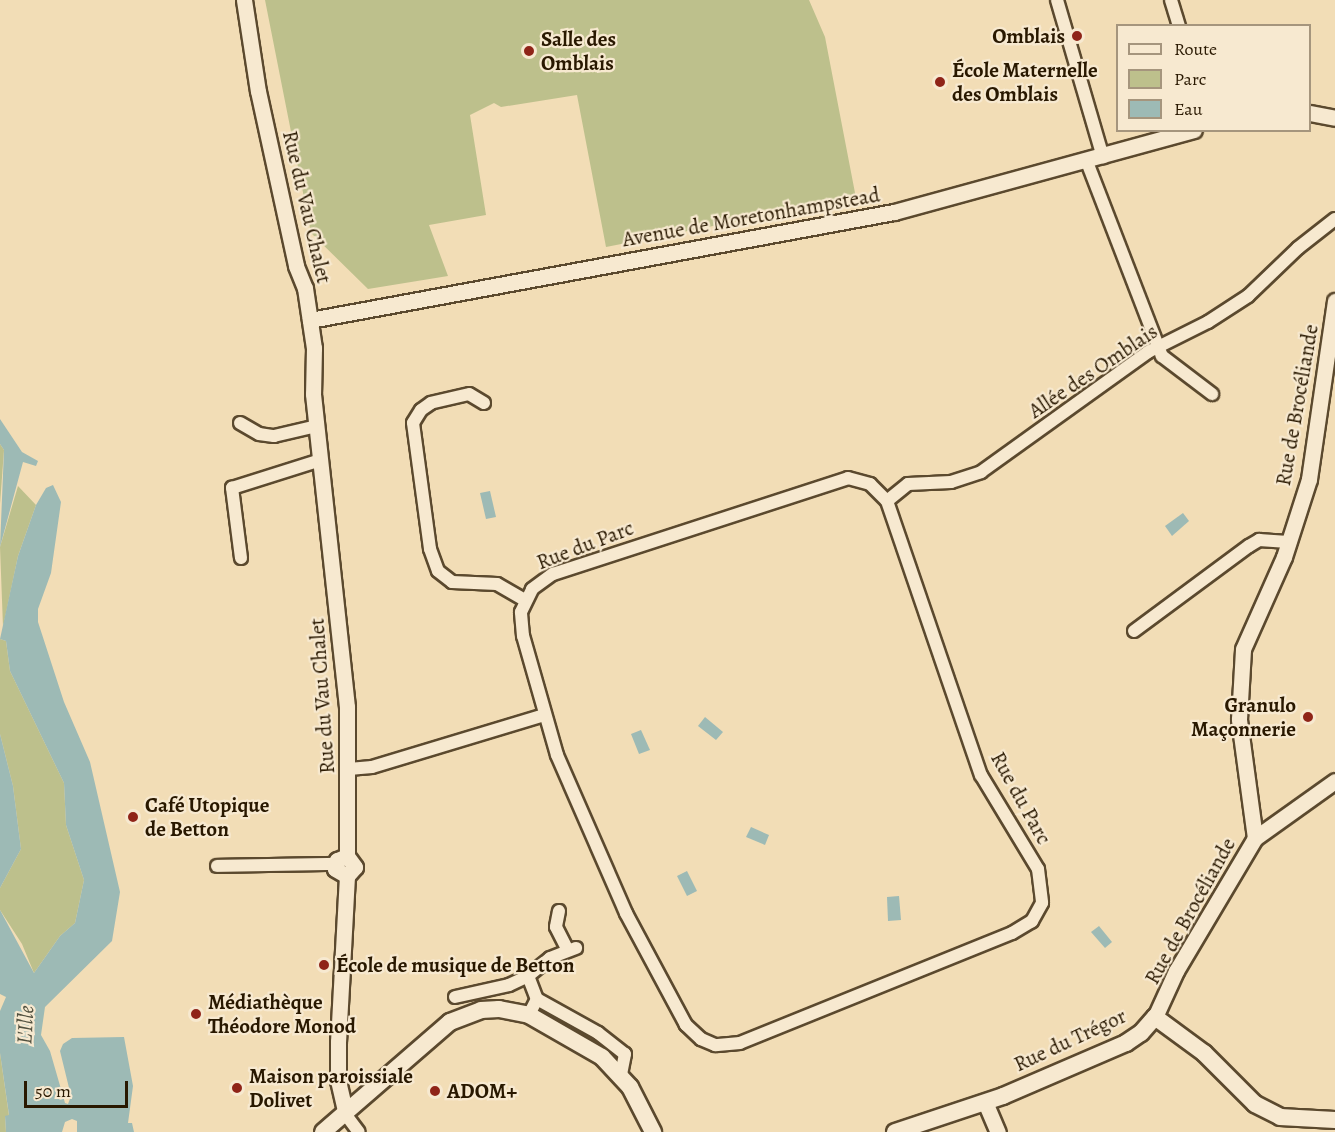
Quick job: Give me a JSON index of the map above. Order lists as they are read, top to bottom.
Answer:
{
  "streets": {
    "main road": ["Rue du Trégor"],
    "street": [
      "Rue du Vau Chalet",
      "Avenue de Moretonhampstead",
      "Allée des Omblais",
      "Rue de Brocéliande",
      "Rue du Parc"
    ]
  },
  "crossings": [
    ["Rue du Vau Chalet", "Avenue de Moretonhampstead"],
    ["Allée des Omblais", "Rue du Parc"],
    ["Rue de Brocéliande", "Rue du Trégor"]
  ],
  "water": ["L'Ille"],
  "places": [
    "Omblais",
    "Salle des Omblais",
    "École Maternelle des Omblais",
    "Granulo Maçonnerie",
    "Café Utopique de Betton",
    "École de musique de Betton",
    "Médiathèque Théodore Monod",
    "Maison paroissiale Dolivet",
    "ADOM+"
  ],
  "legend": ["Route", "Parc", "Eau"],
  "scale_bar": "50 m"
}
